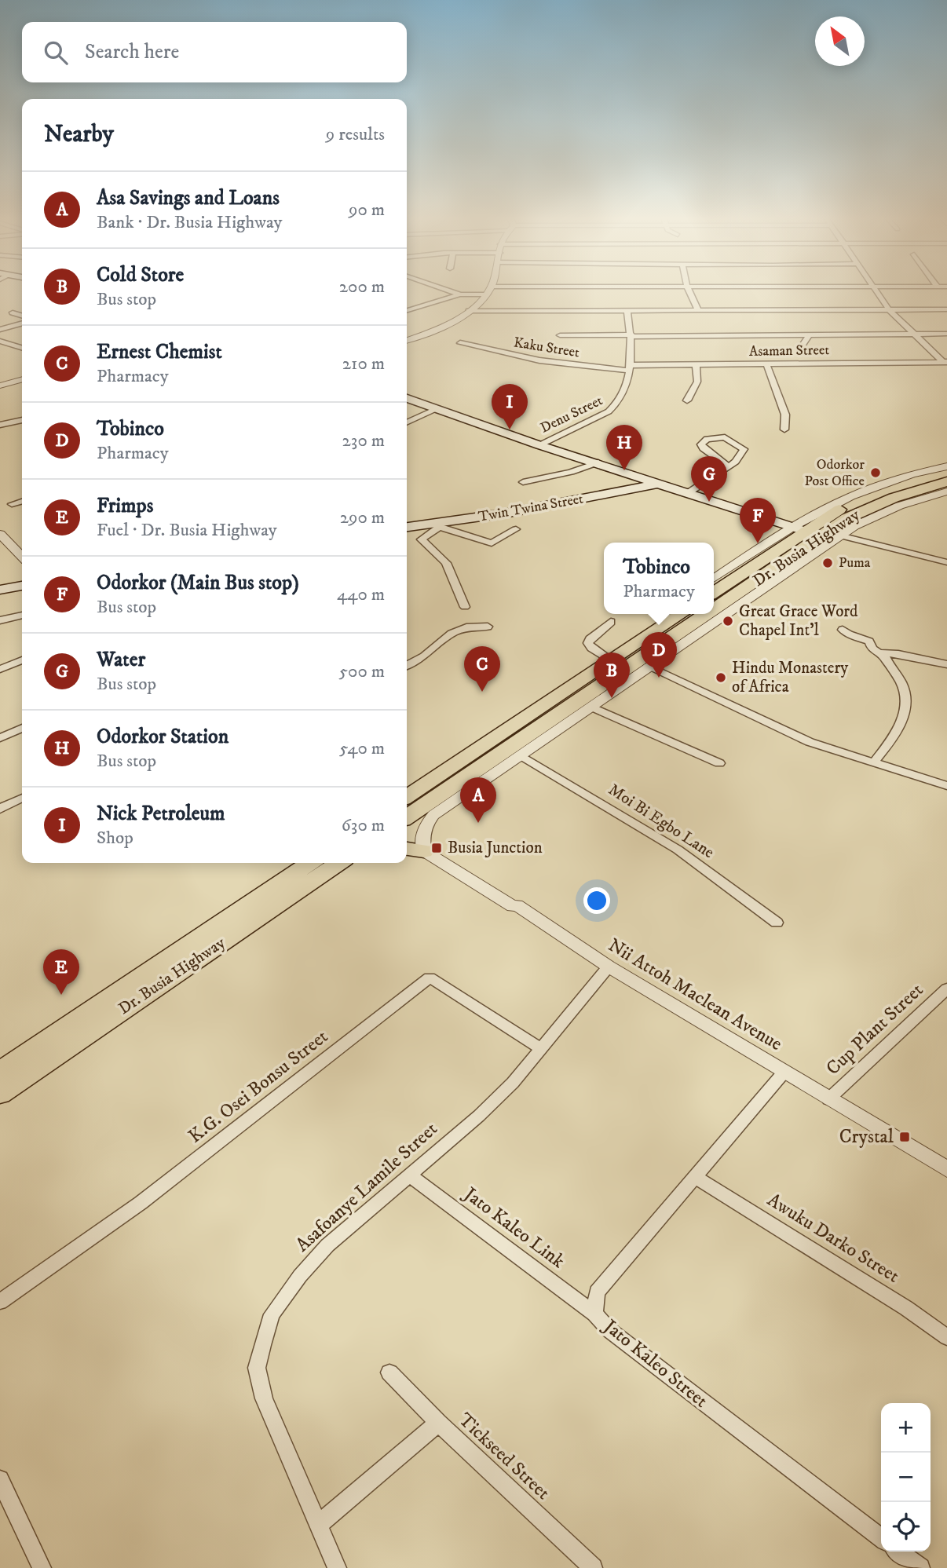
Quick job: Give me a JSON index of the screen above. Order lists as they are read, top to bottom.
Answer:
{
  "streets": {
    "highway": ["Dr. Busia Highway"],
    "main road": ["Twin Twina Street"],
    "street": [
      "Kaku Street",
      "Asaman Street",
      "Denu Street",
      "Moi Bi Egbo Lane",
      "Nii Attoh Maclean Avenue",
      "Cup Plant Street",
      "K.G. Osei Bonsu Street",
      "Asafoanye Lamile Street",
      "Jato Kaleo Link",
      "Awuku Darko Street",
      "Jato Kaleo Street",
      "Tickseed Street"
    ]
  },
  "crossings": [
    ["Kaku Street", "Asaman Street"],
    ["Kaku Street", "Denu Street"],
    ["Asaman Street", "Denu Street"],
    ["Nii Attoh Maclean Avenue", "Cup Plant Street"],
    ["Nii Attoh Maclean Avenue", "Asafoanye Lamile Street"],
    ["Nii Attoh Maclean Avenue", "Jato Kaleo Street"],
    ["K.G. Osei Bonsu Street", "Asafoanye Lamile Street"],
    ["Asafoanye Lamile Street", "Jato Kaleo Link"],
    ["Jato Kaleo Link", "Jato Kaleo Street"],
    ["Awuku Darko Street", "Jato Kaleo Street"]
  ],
  "places": {
    "other": [
      "Odorkor Post Office",
      "Puma",
      "Great Grace Word Chapel Int'l",
      "Hindu Monastery of Africa"
    ],
    "transit": ["Busia Junction", "Crystal"]
  },
  "north": "top left",
  "page": {
    "search": "Search here",
    "heading": ["Nearby", "9 results"],
    "list": [
      {
        "mark": "A",
        "name": "Asa Savings and Loans",
        "note": "Bank · Dr. Busia Highway",
        "value": "90 m"
      },
      {
        "mark": "B",
        "name": "Cold Store",
        "note": "Bus stop",
        "value": "200 m"
      },
      {
        "mark": "C",
        "name": "Ernest Chemist",
        "note": "Pharmacy",
        "value": "210 m"
      },
      {
        "mark": "D",
        "name": "Tobinco",
        "note": "Pharmacy",
        "value": "230 m"
      },
      {
        "mark": "E",
        "name": "Frimps",
        "note": "Fuel · Dr. Busia Highway",
        "value": "290 m"
      },
      {
        "mark": "F",
        "name": "Odorkor (Main Bus stop)",
        "note": "Bus stop",
        "value": "440 m"
      },
      {
        "mark": "G",
        "name": "Water",
        "note": "Bus stop",
        "value": "500 m"
      },
      {
        "mark": "H",
        "name": "Odorkor Station",
        "note": "Bus stop",
        "value": "540 m"
      },
      {
        "mark": "I",
        "name": "Nick Petroleum",
        "note": "Shop",
        "value": "630 m"
      }
    ],
    "pins": [
      "I",
      "H",
      "G",
      "F",
      "D",
      "C",
      "B",
      "A",
      "E"
    ],
    "popup": ["Tobinco", "Pharmacy"],
    "map_buttons": ["+", "−"]
  }
}
